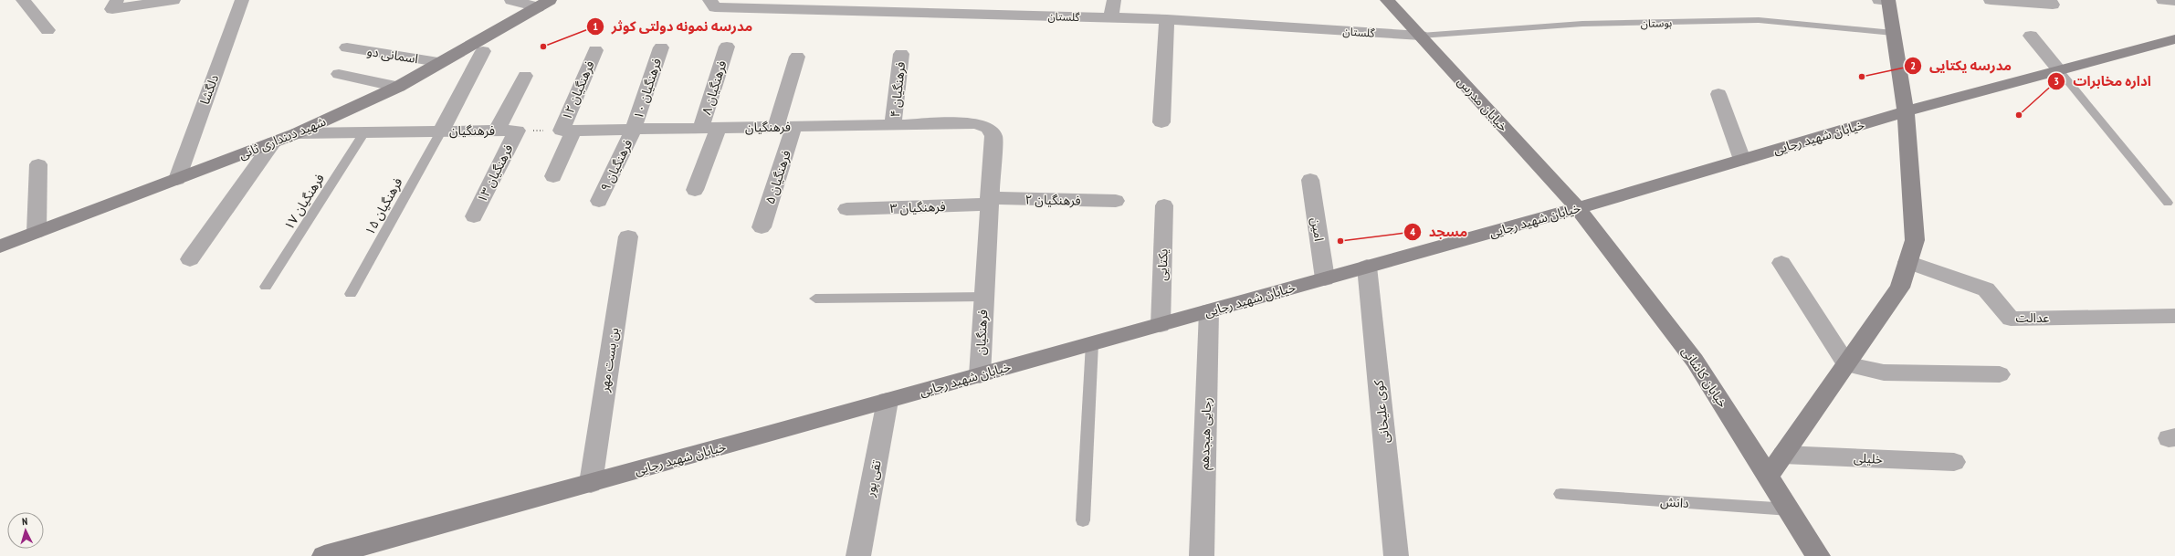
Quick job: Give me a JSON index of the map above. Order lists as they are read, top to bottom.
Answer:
{
  "streets": {
    "street": [
      "گلستان",
      "اسمانی دو",
      "فرهنگیان ۸",
      "فرهنگیان ۱۰",
      "دلگشا",
      "فرهنگیان ۴",
      "فرهنگیان ۱۲",
      "خیابان مدرس",
      "فرهنگیان",
      "خیابان شهید رجایی",
      "شهید دینداری ثانی",
      "فرهنگیان ۹",
      "فرهنگیان ۱۳",
      "فرهنگیان ۵",
      "فرهنگیان ۲",
      "فرهنگیان ۳",
      "امین",
      "یکتایی",
      "عدالت",
      "بن بست مهر",
      "خیابان کاشانی",
      "کوی علیخانی",
      "رجایی هیجدهم",
      "خلیلی",
      "تقی پور"
    ],
    "lane": [
      "بوستان",
      "فرهنگیان ۱۷",
      "فرهنگیان ۱۵",
      "دانش"
    ]
  },
  "crossings": [
    ["گلستان", "بوستان"],
    ["گلستان", "خیابان مدرس"],
    ["بوستان", "خیابان مدرس"],
    ["اسمانی دو", "شهید دینداری ثانی"],
    ["فرهنگیان ۸", "فرهنگیان"],
    ["فرهنگیان ۱۰", "فرهنگیان"],
    ["فرهنگیان ۱۰", "فرهنگیان ۹"],
    ["دلگشا", "شهید دینداری ثانی"],
    ["فرهنگیان ۴", "فرهنگیان"],
    ["فرهنگیان ۱۲", "فرهنگیان"],
    ["خیابان مدرس", "خیابان شهید رجایی"],
    ["خیابان مدرس", "خیابان کاشانی"],
    ["فرهنگیان", "خیابان شهید رجایی"],
    ["فرهنگیان", "شهید دینداری ثانی"],
    ["فرهنگیان", "فرهنگیان ۹"],
    ["فرهنگیان", "فرهنگیان ۱۳"],
    ["فرهنگیان", "فرهنگیان ۵"],
    ["فرهنگیان", "فرهنگیان ۲"],
    ["فرهنگیان", "فرهنگیان ۱۷"],
    ["فرهنگیان", "فرهنگیان ۱۵"],
    ["فرهنگیان", "فرهنگیان ۳"],
    ["خیابان شهید رجایی", "امین"],
    ["خیابان شهید رجایی", "یکتایی"],
    ["خیابان شهید رجایی", "بن بست مهر"],
    ["خیابان شهید رجایی", "خیابان کاشانی"],
    ["خیابان شهید رجایی", "کوی علیخانی"],
    ["خیابان شهید رجایی", "رجایی هیجدهم"],
    ["خیابان شهید رجایی", "تقی پور"],
    ["فرهنگیان ۲", "فرهنگیان ۳"],
    ["خیابان کاشانی", "دانش"]
  ],
  "places": [
    "مدرسه نمونه دولتی کوثر",
    "مدرسه یکتایی",
    "اداره مخابرات",
    "مسجد"
  ],
  "north": "top"
}
